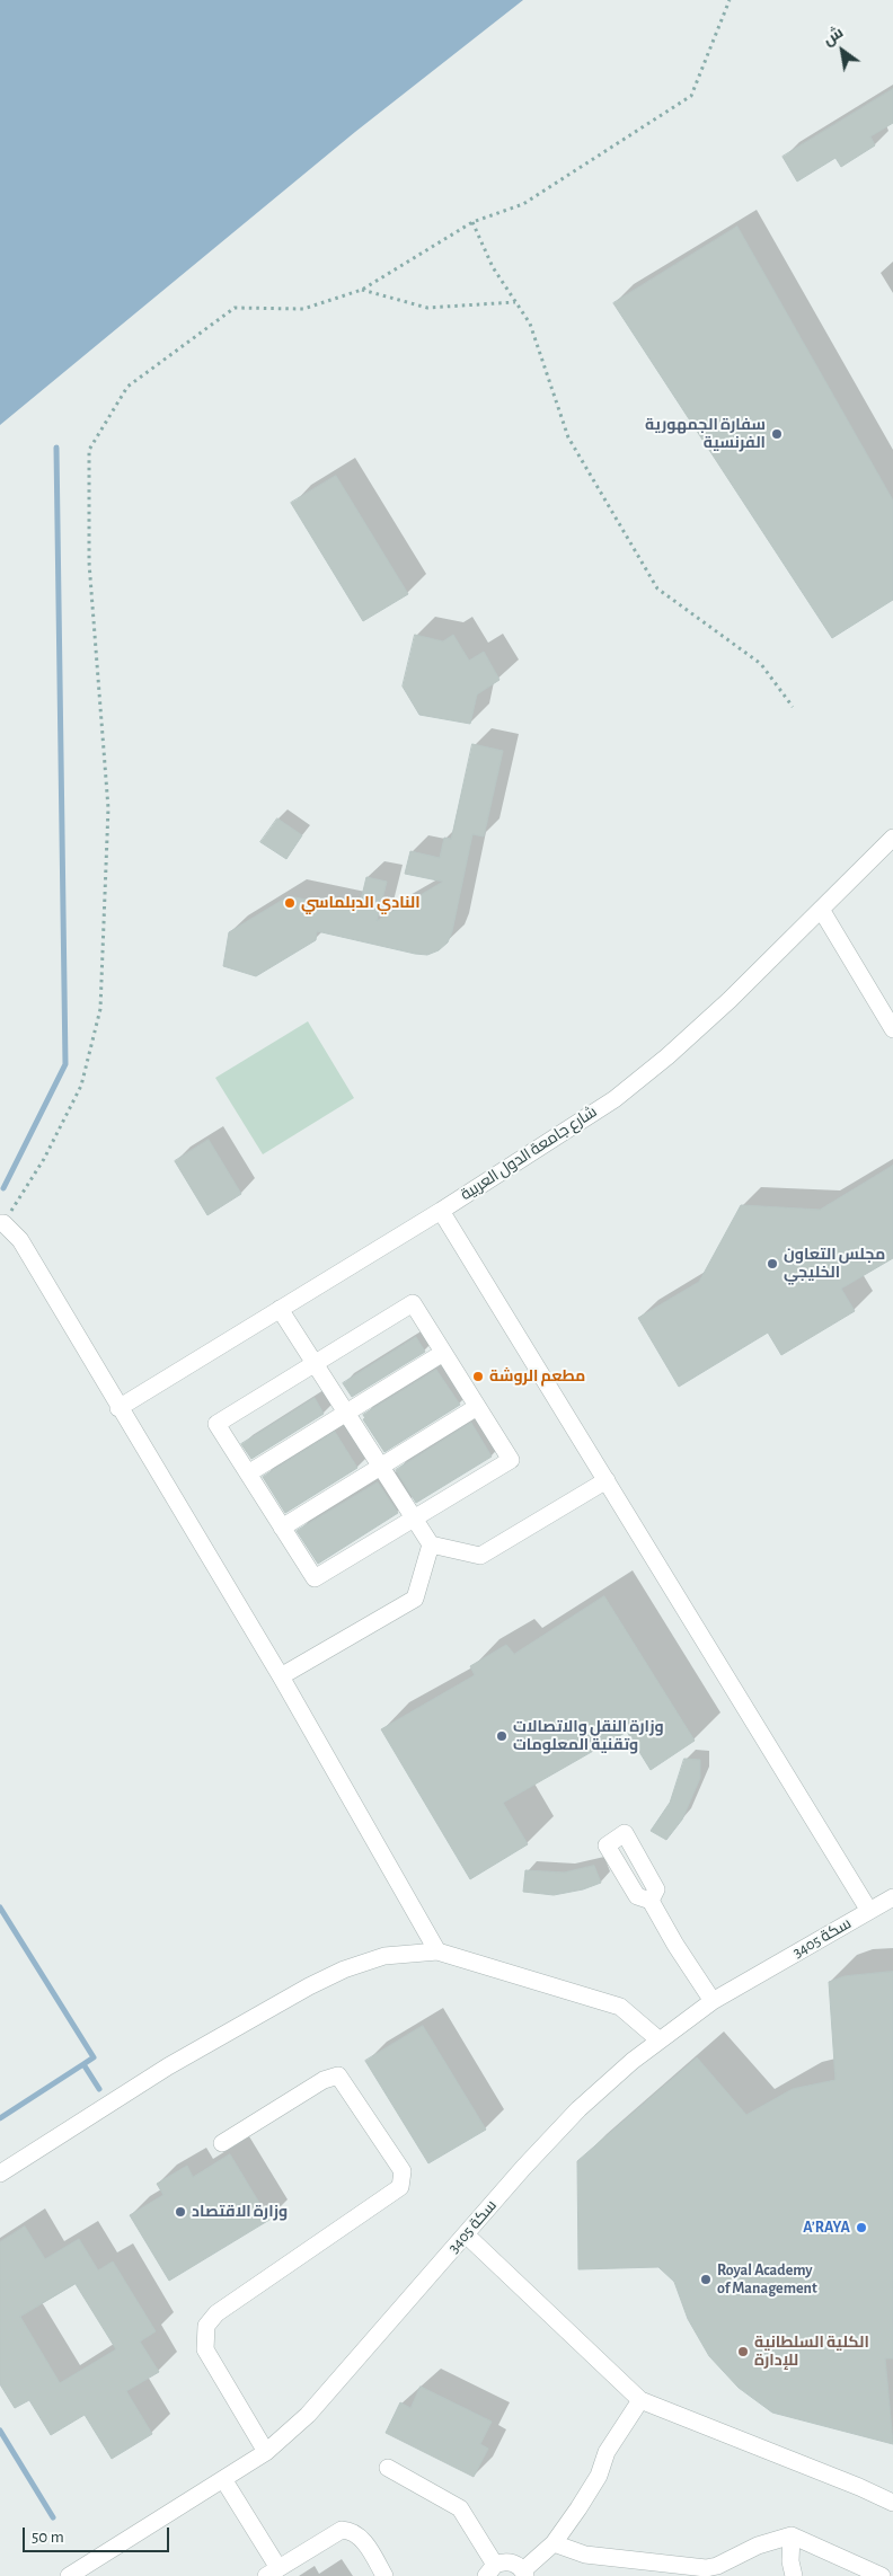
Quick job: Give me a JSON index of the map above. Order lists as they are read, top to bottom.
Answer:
{
  "streets": {
    "street": ["شارع جامعة الدول العربية", "سكة 3405"]
  },
  "places": [
    "سفارة الجمهورية الفرنسية",
    "النادي الدبلماسي",
    "مجلس التعاون الخليجي",
    "مطعم الروشة",
    "وزارة النقل والاتصالات وتقنية المعلومات",
    "وزارة الاقتصاد",
    "A’RAYA",
    "Royal Academy of Management",
    "الكلية السلطانية للإدارة"
  ],
  "scale_bar": "50 m",
  "north": "top left"
}
